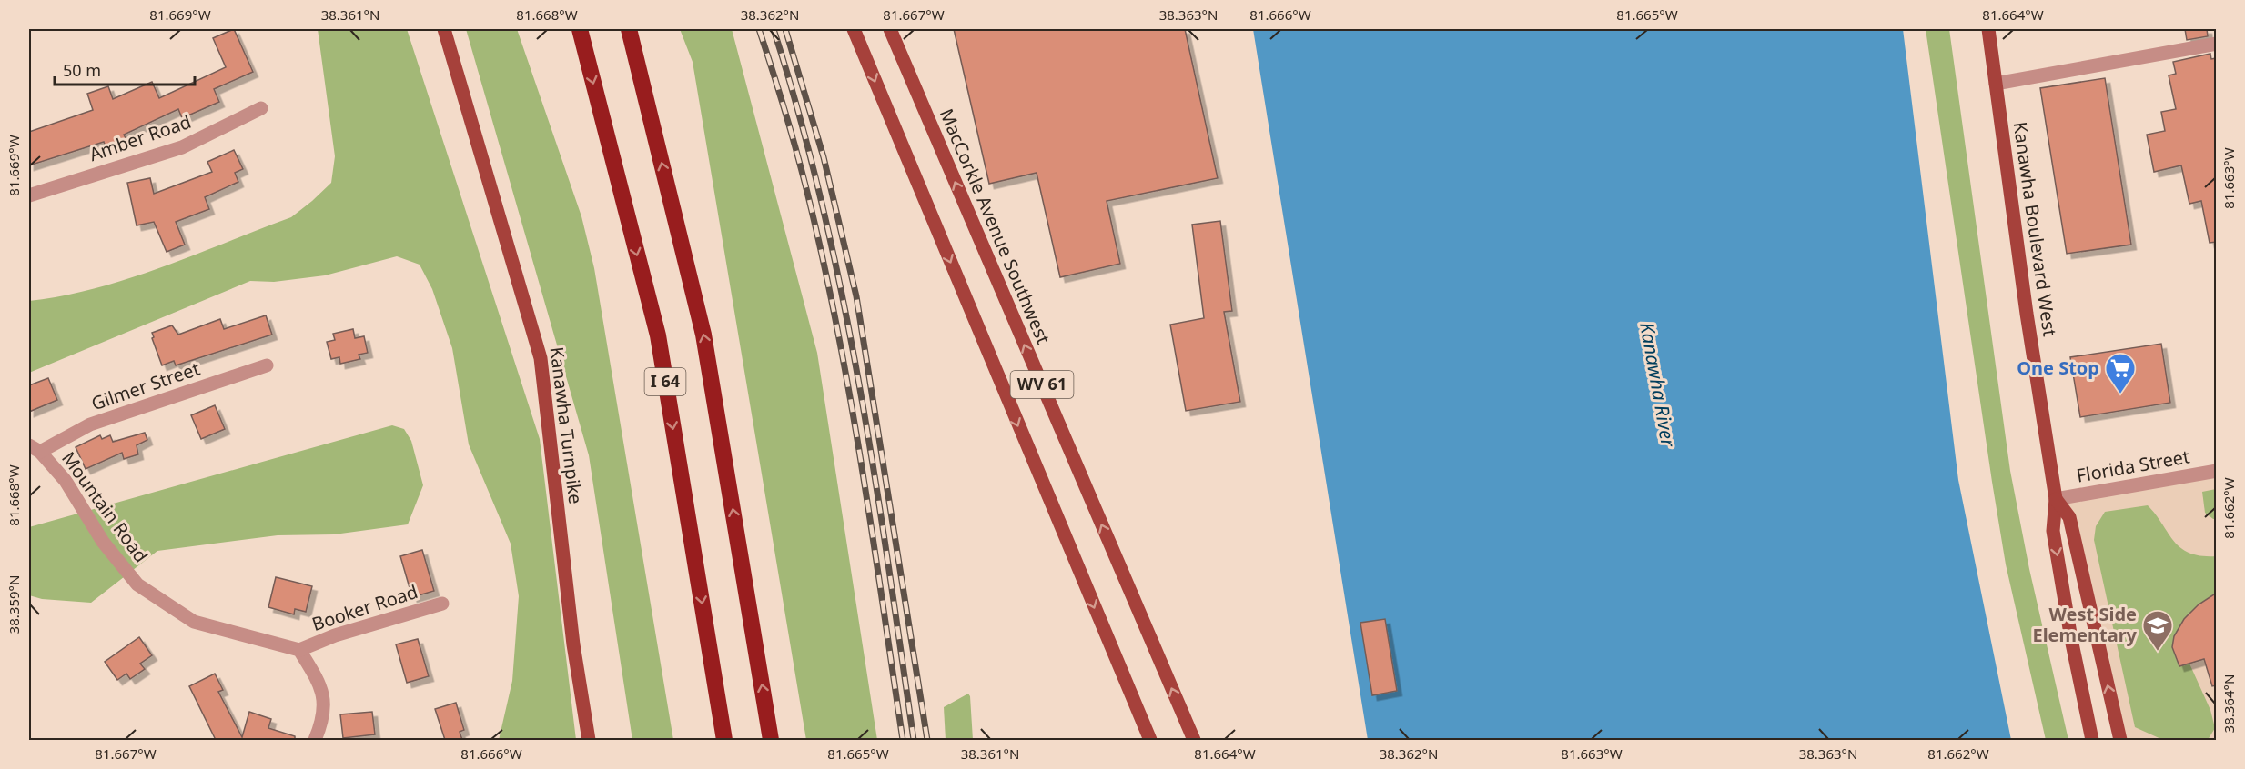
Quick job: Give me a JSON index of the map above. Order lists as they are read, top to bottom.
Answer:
{
  "streets": {
    "highway": ["I 64"],
    "main road": [
      "MacCorkle Avenue Southwest",
      "Kanawha Boulevard West",
      "WV 61",
      "Kanawha Turnpike"
    ],
    "street": [
      "Amber Road",
      "Gilmer Street",
      "Florida Street",
      "Mountain Road",
      "Booker Road"
    ]
  },
  "crossings": [
    ["Kanawha Boulevard West", "Florida Street"],
    ["Gilmer Street", "Mountain Road"],
    ["Mountain Road", "Booker Road"]
  ],
  "water": ["Kanawha River"],
  "places": {
    "supermarket": ["One Stop"],
    "school or university": ["West Side Elementary"]
  },
  "scale_bar": "50 m",
  "coordinates": [
    "81.669°W",
    "38.361°N",
    "81.668°W",
    "38.362°N",
    "81.667°W",
    "38.363°N",
    "81.666°W",
    "81.665°W",
    "81.664°W",
    "81.663°W",
    "81.662°W",
    "38.359°N",
    "38.364°N"
  ]
}
